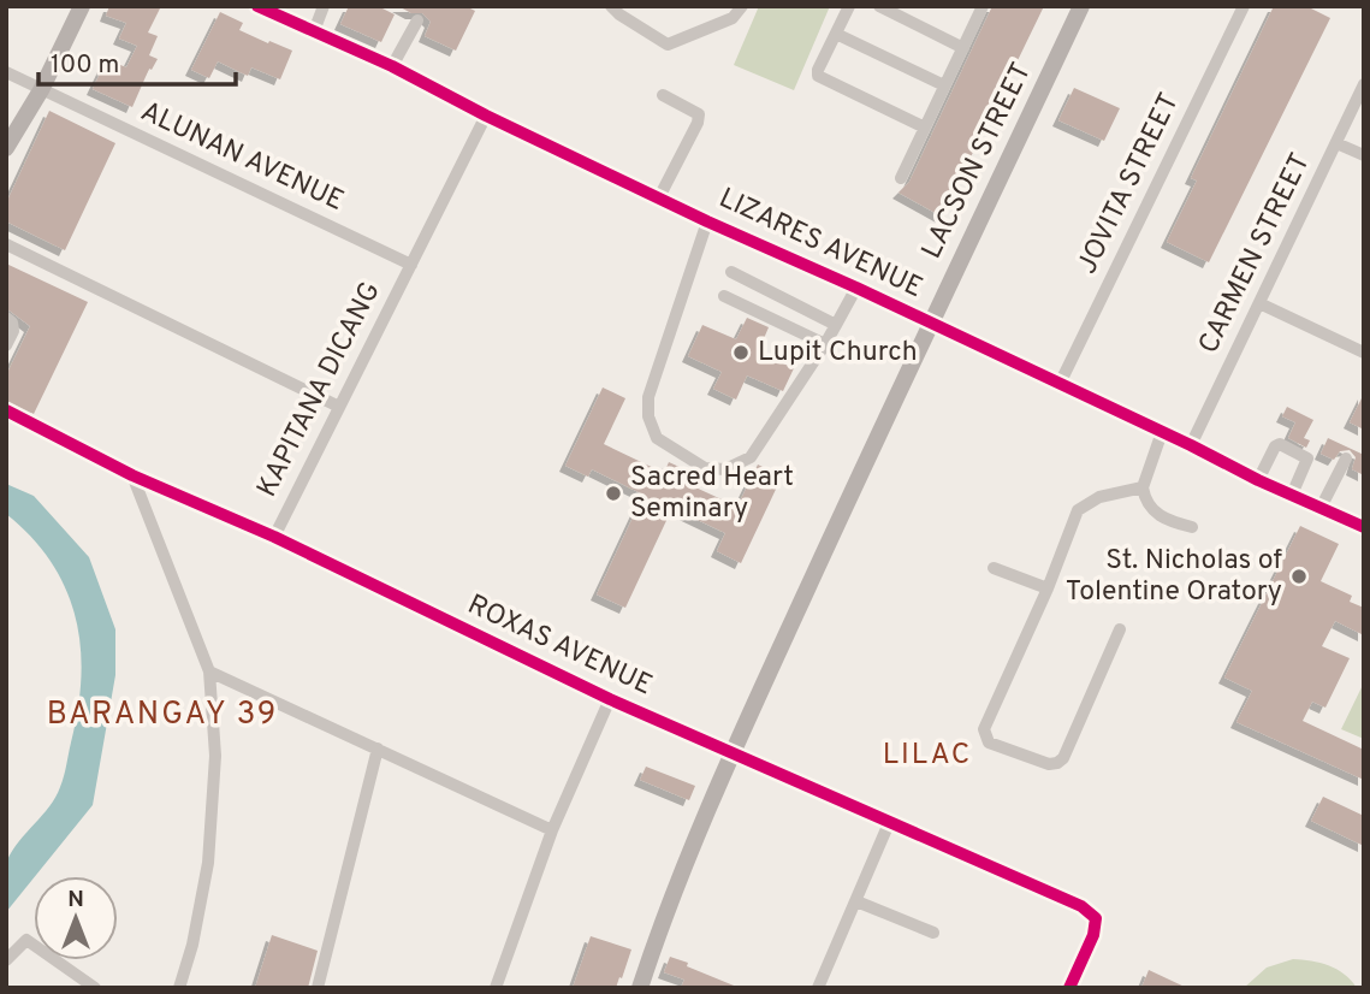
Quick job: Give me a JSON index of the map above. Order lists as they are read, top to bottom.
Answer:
{
  "streets": {
    "main road": ["LACSON STREET"],
    "street": [
      "ALUNAN AVENUE",
      "JOVITA STREET",
      "LIZARES AVENUE",
      "CARMEN STREET",
      "KAPITANA DICANG",
      "ROXAS AVENUE"
    ]
  },
  "crossings": [
    ["ALUNAN AVENUE", "KAPITANA DICANG"],
    ["LACSON STREET", "LIZARES AVENUE"],
    ["LACSON STREET", "ROXAS AVENUE"],
    ["JOVITA STREET", "LIZARES AVENUE"],
    ["LIZARES AVENUE", "CARMEN STREET"],
    ["LIZARES AVENUE", "KAPITANA DICANG"],
    ["KAPITANA DICANG", "ROXAS AVENUE"]
  ],
  "districts": ["BARANGAY 39", "LILAC"],
  "places": ["Lupit Church", "Sacred Heart Seminary", "St. Nicholas of Tolentine Oratory"],
  "scale_bar": "100 m",
  "north": "top"
}
